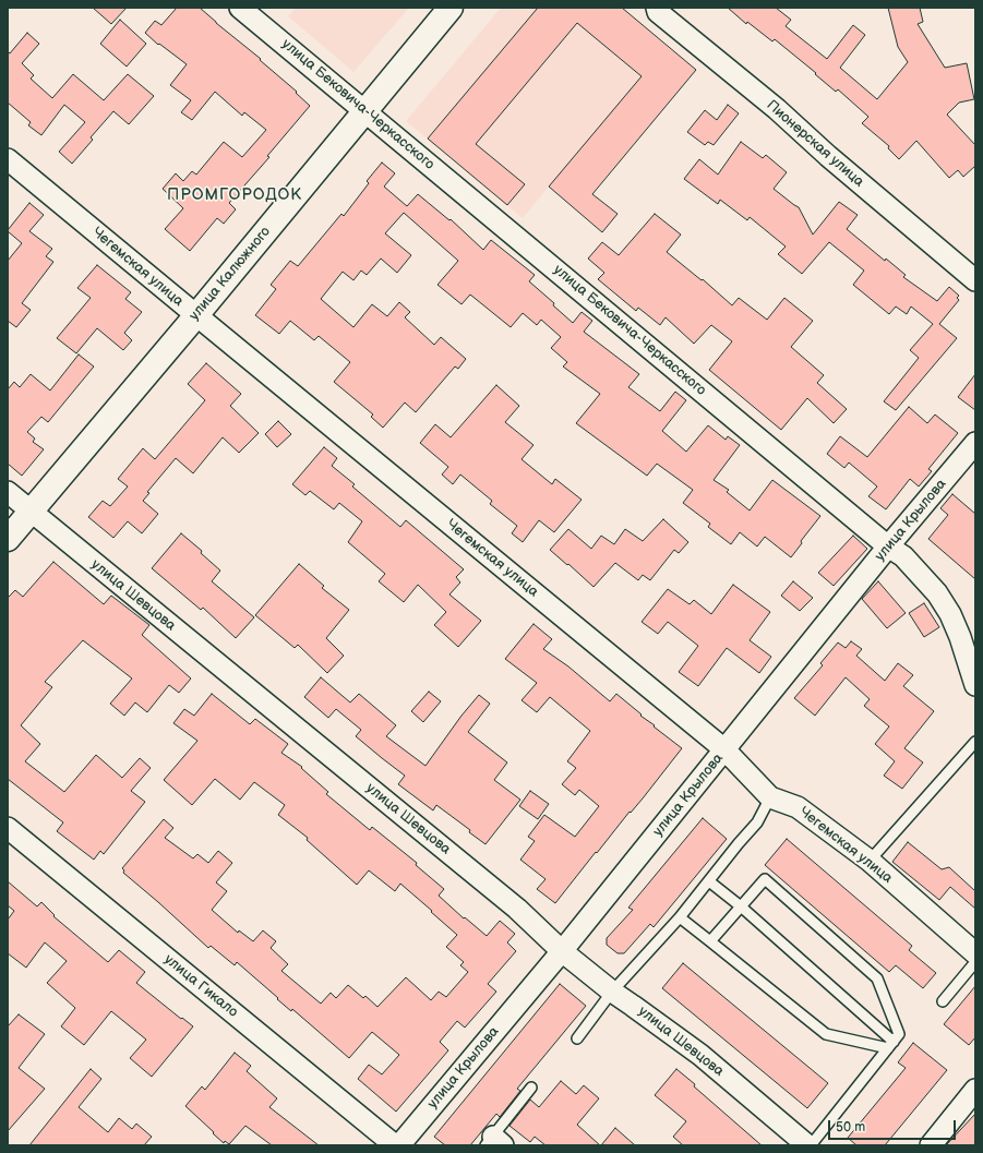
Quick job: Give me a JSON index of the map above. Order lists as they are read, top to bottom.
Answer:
{
  "streets": {
    "street": [
      "улица Бековича-Черкасского",
      "Пионерская улица",
      "Чегемская улица",
      "улица Калюжного",
      "улица Крылова",
      "улица Шевцова",
      "улица Гикало"
    ]
  },
  "crossings": [
    ["улица Бековича-Черкасского", "улица Калюжного"],
    ["улица Бековича-Черкасского", "улица Крылова"],
    ["Чегемская улица", "улица Калюжного"],
    ["Чегемская улица", "улица Крылова"],
    ["улица Калюжного", "улица Шевцова"],
    ["улица Крылова", "улица Шевцова"]
  ],
  "districts": ["ПРОМГОРОДОК"],
  "scale_bar": "50 m"
}
